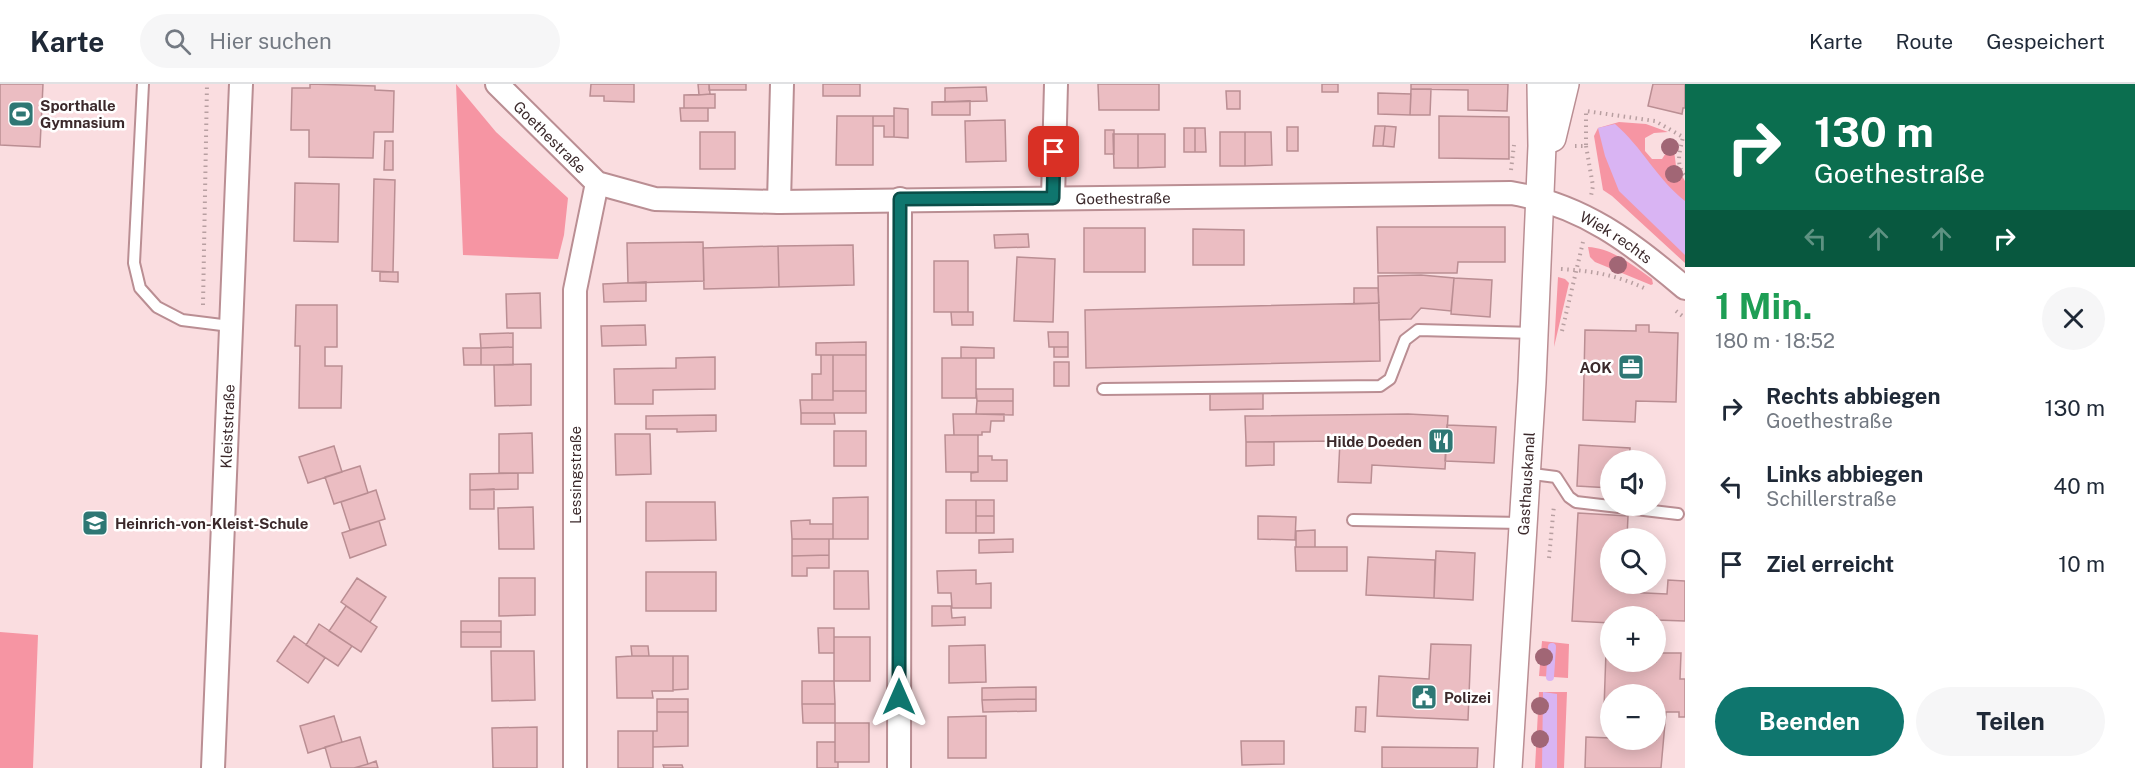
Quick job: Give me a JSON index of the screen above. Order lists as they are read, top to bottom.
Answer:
{
  "streets": {
    "street": [
      "Goethestraße",
      "Wiek rechts",
      "Kleiststraße",
      "Lessingstraße",
      "Gasthauskanal"
    ]
  },
  "crossings": [
    ["Goethestraße", "Wiek rechts"],
    ["Goethestraße", "Lessingstraße"],
    ["Goethestraße", "Gasthauskanal"],
    ["Wiek rechts", "Gasthauskanal"]
  ],
  "places": {
    "sports": ["Sporthalle Gymnasium"],
    "office": ["AOK"],
    "restaurant": ["Hilde Doeden"],
    "school or university": ["Heinrich-von-Kleist-Schule"],
    "public building": ["Polizei"]
  },
  "page": {
    "header": "Karte",
    "search": "Hier suchen",
    "nav": ["Karte", "Route", "Gespeichert"],
    "turn": ["130 m", "Goethestraße"],
    "heading": ["1 Min.", "180 m · 18:52"],
    "list": [
      {
        "name": "Rechts abbiegen",
        "note": "Goethestraße",
        "value": "130 m"
      },
      {
        "name": "Links abbiegen",
        "note": "Schillerstraße",
        "value": "40 m"
      },
      {
        "name": "Ziel erreicht",
        "value": "10 m"
      }
    ],
    "map_buttons": ["+", "−"],
    "buttons": ["Beenden", "Teilen"]
  }
}
